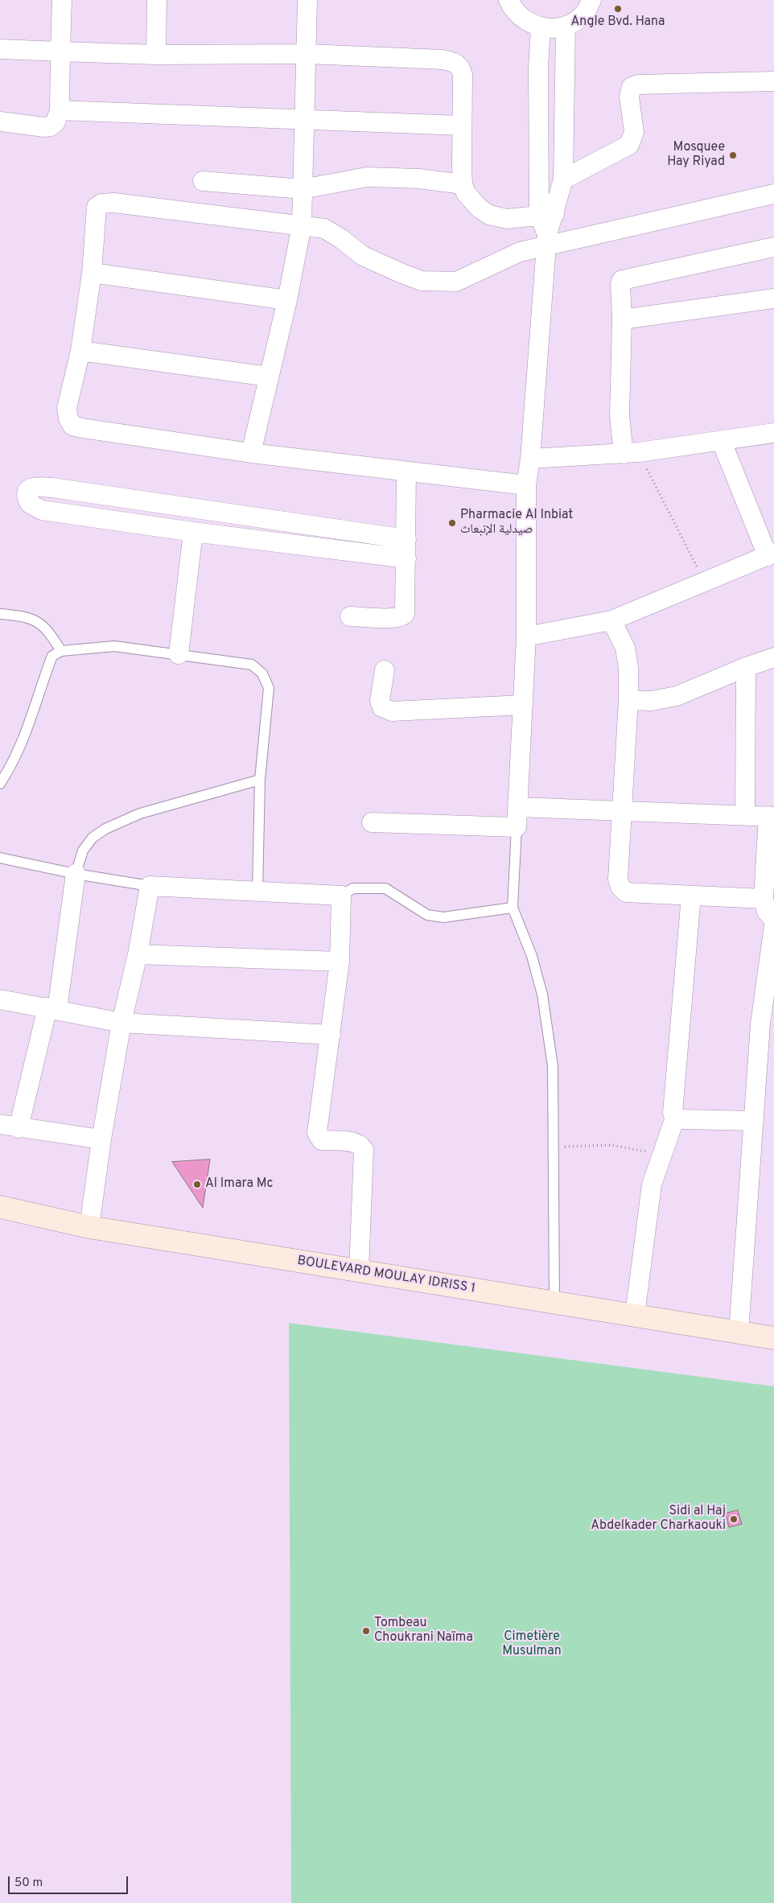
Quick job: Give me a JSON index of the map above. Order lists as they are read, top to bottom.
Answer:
{
  "streets": {
    "main road": ["BOULEVARD MOULAY IDRISS 1"]
  },
  "parks": ["Cimetière Musulman"],
  "places": [
    "Angle Bvd. Hana",
    "Mosquee Hay Riyad",
    "Pharmacie Al Inbiat صيدلية الإنبعاث",
    "Al Imara Mc",
    "Sidi al Haj Abdelkader Charkaouki",
    "Tombeau Choukrani Naïma"
  ],
  "scale_bar": "50 m"
}
